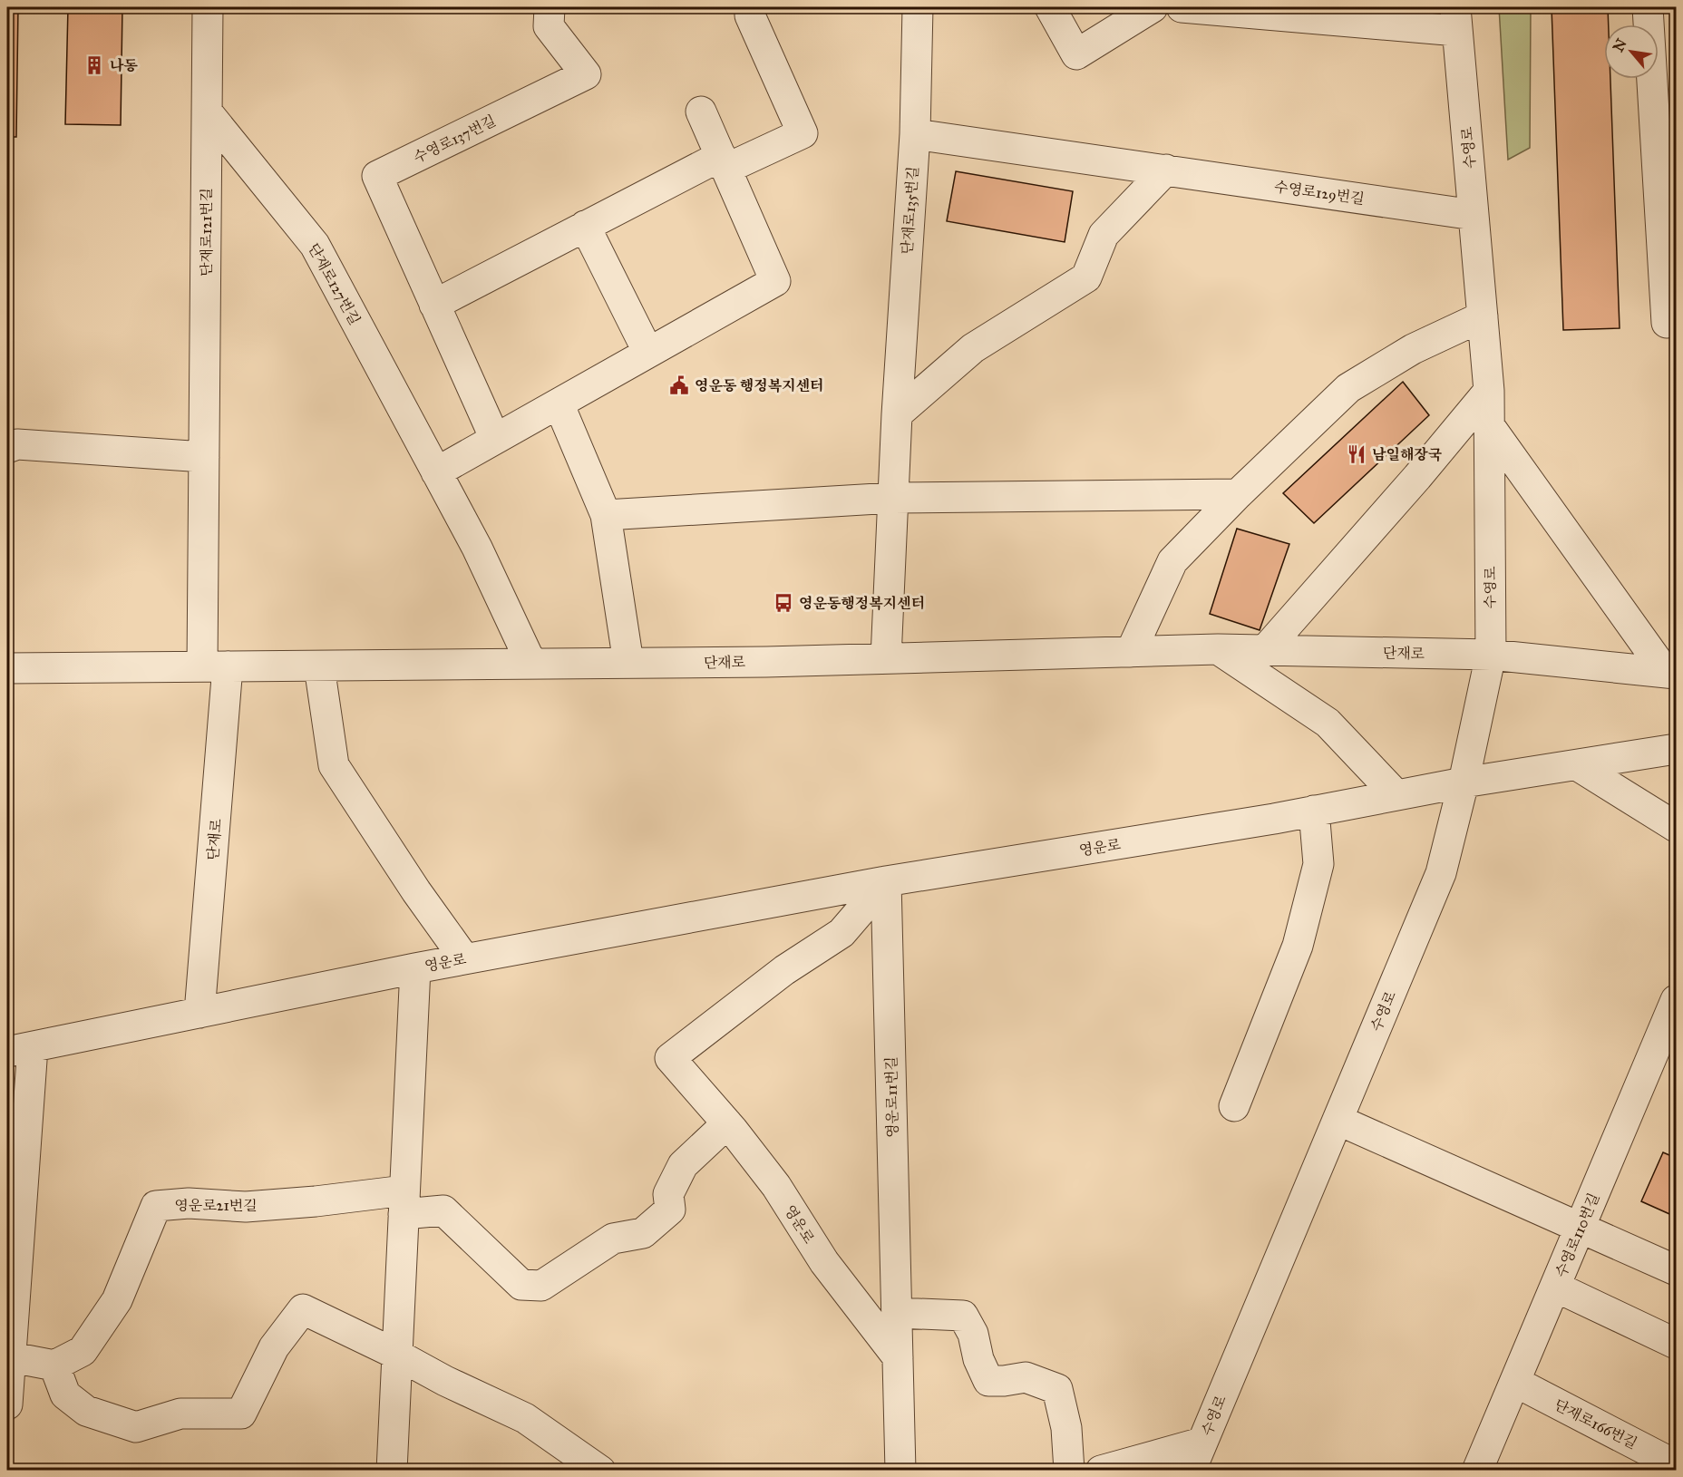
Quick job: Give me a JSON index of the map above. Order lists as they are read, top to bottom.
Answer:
{
  "streets": {
    "street": [
      "수영로137번길",
      "수영로",
      "수영로129번길",
      "단재로135번길",
      "단재로121번길",
      "단재로127번길",
      "단재로",
      "영운로",
      "영운로11번길",
      "영운로21번길",
      "수영로110번길",
      "단재로166번길"
    ]
  },
  "crossings": [
    ["수영로", "수영로129번길"],
    ["수영로", "단재로"],
    ["수영로", "영운로"],
    ["수영로129번길", "단재로135번길"],
    ["단재로135번길", "단재로"],
    ["단재로121번길", "단재로127번길"],
    ["단재로121번길", "단재로"],
    ["단재로127번길", "단재로"],
    ["단재로", "영운로"],
    ["영운로", "영운로11번길"],
    ["영운로", "영운로21번길"],
    ["수영로110번길", "단재로166번길"]
  ],
  "places": {
    "building": ["나동"],
    "public building": ["영운동 행정복지센터"],
    "restaurant": ["남일해장국"],
    "bus stop": ["영운동행정복지센터"]
  },
  "north": "top left"
}
